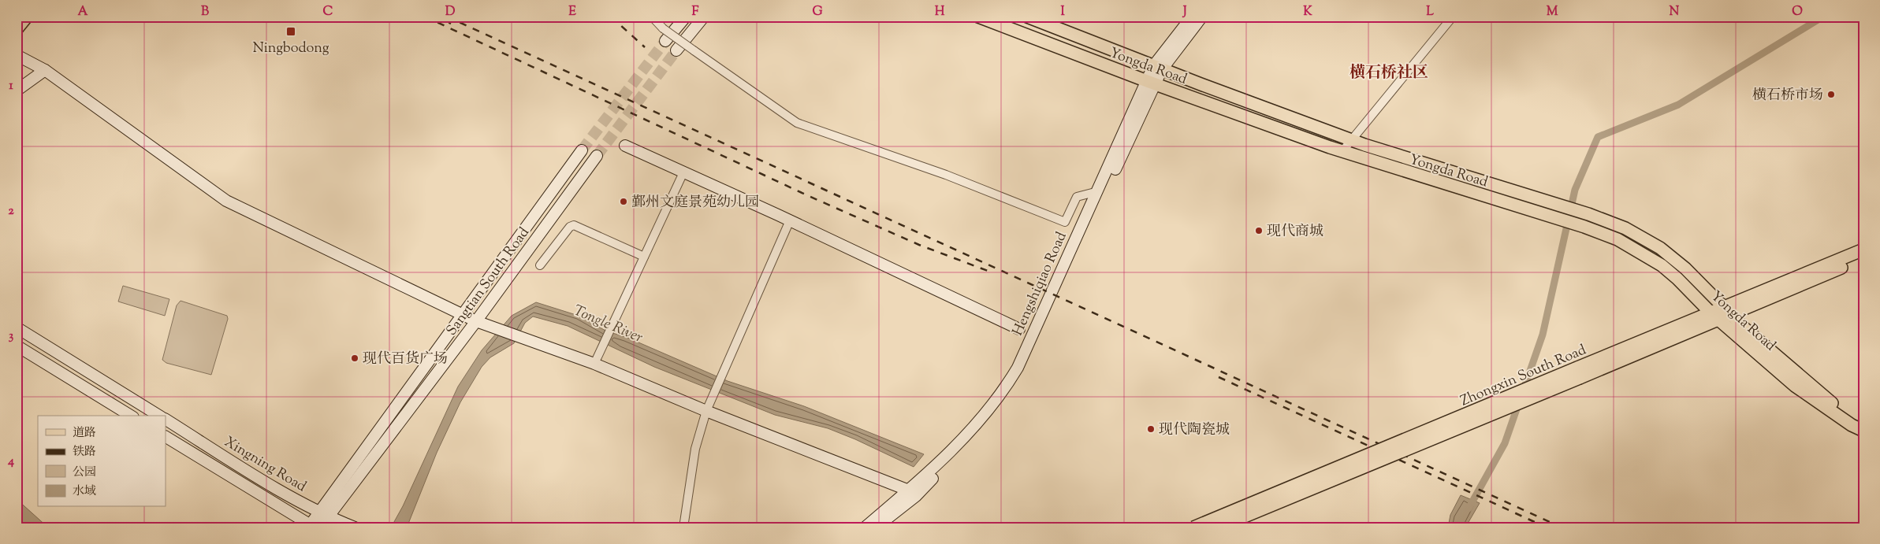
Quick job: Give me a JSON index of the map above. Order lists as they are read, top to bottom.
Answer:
{
  "streets": {
    "main road": [
      "Yongda Road",
      "Sangtian South Road",
      "Hengshiqiao Road",
      "Zhongxin South Road",
      "Xingning Road"
    ]
  },
  "crossings": [
    ["Yongda Road", "Hengshiqiao Road"],
    ["Yongda Road", "Zhongxin South Road"],
    ["Sangtian South Road", "Xingning Road"]
  ],
  "districts": ["横石桥社区"],
  "water": ["Tongle River"],
  "places": {
    "transit": ["Ningbodong"],
    "other": [
      "横石桥市场",
      "鄞州文庭景苑幼儿园",
      "现代商城",
      "现代百货广场",
      "现代陶瓷城"
    ]
  },
  "legend": [
    "道路",
    "铁路",
    "公园",
    "水域"
  ],
  "grid": {
    "columns": [
      "A",
      "B",
      "C",
      "D",
      "E",
      "F",
      "G",
      "H",
      "I",
      "J",
      "K",
      "L",
      "M",
      "N",
      "O"
    ],
    "rows": [
      "1",
      "2",
      "3",
      "4"
    ]
  }
}
